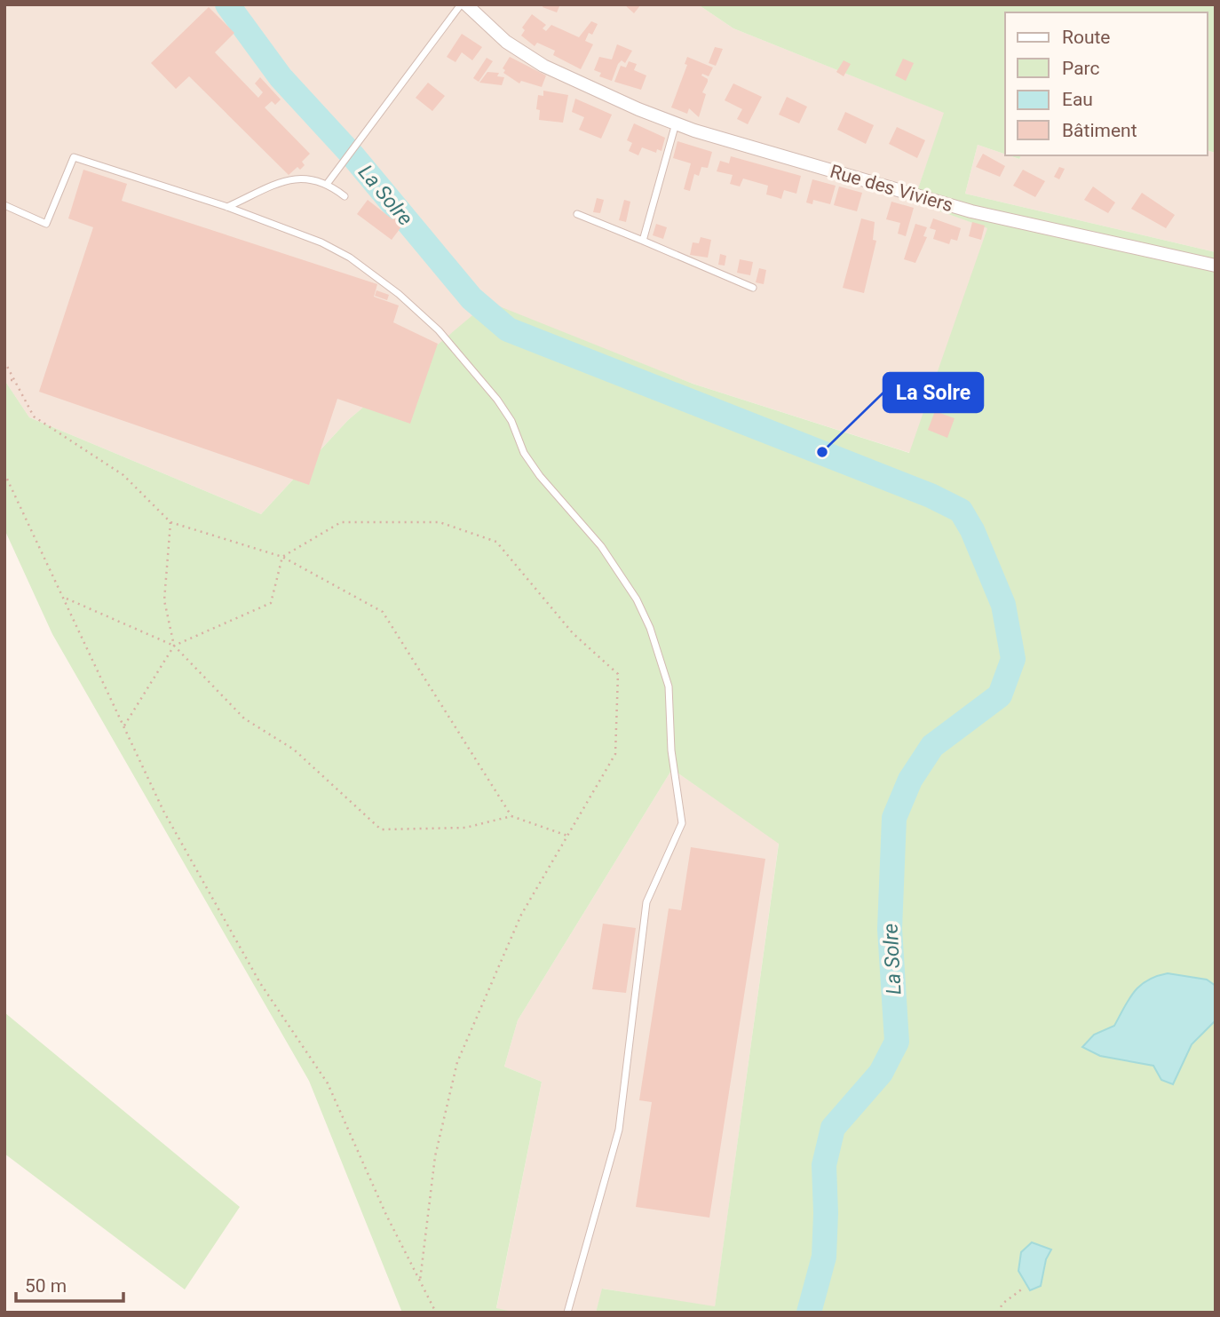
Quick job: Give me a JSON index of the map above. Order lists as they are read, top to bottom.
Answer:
{
  "streets": {
    "street": ["Rue des Viviers"]
  },
  "water": ["La Solre"],
  "places": ["La Solre"],
  "legend": [
    "Route",
    "Parc",
    "Eau",
    "Bâtiment"
  ],
  "scale_bar": "50 m"
}
